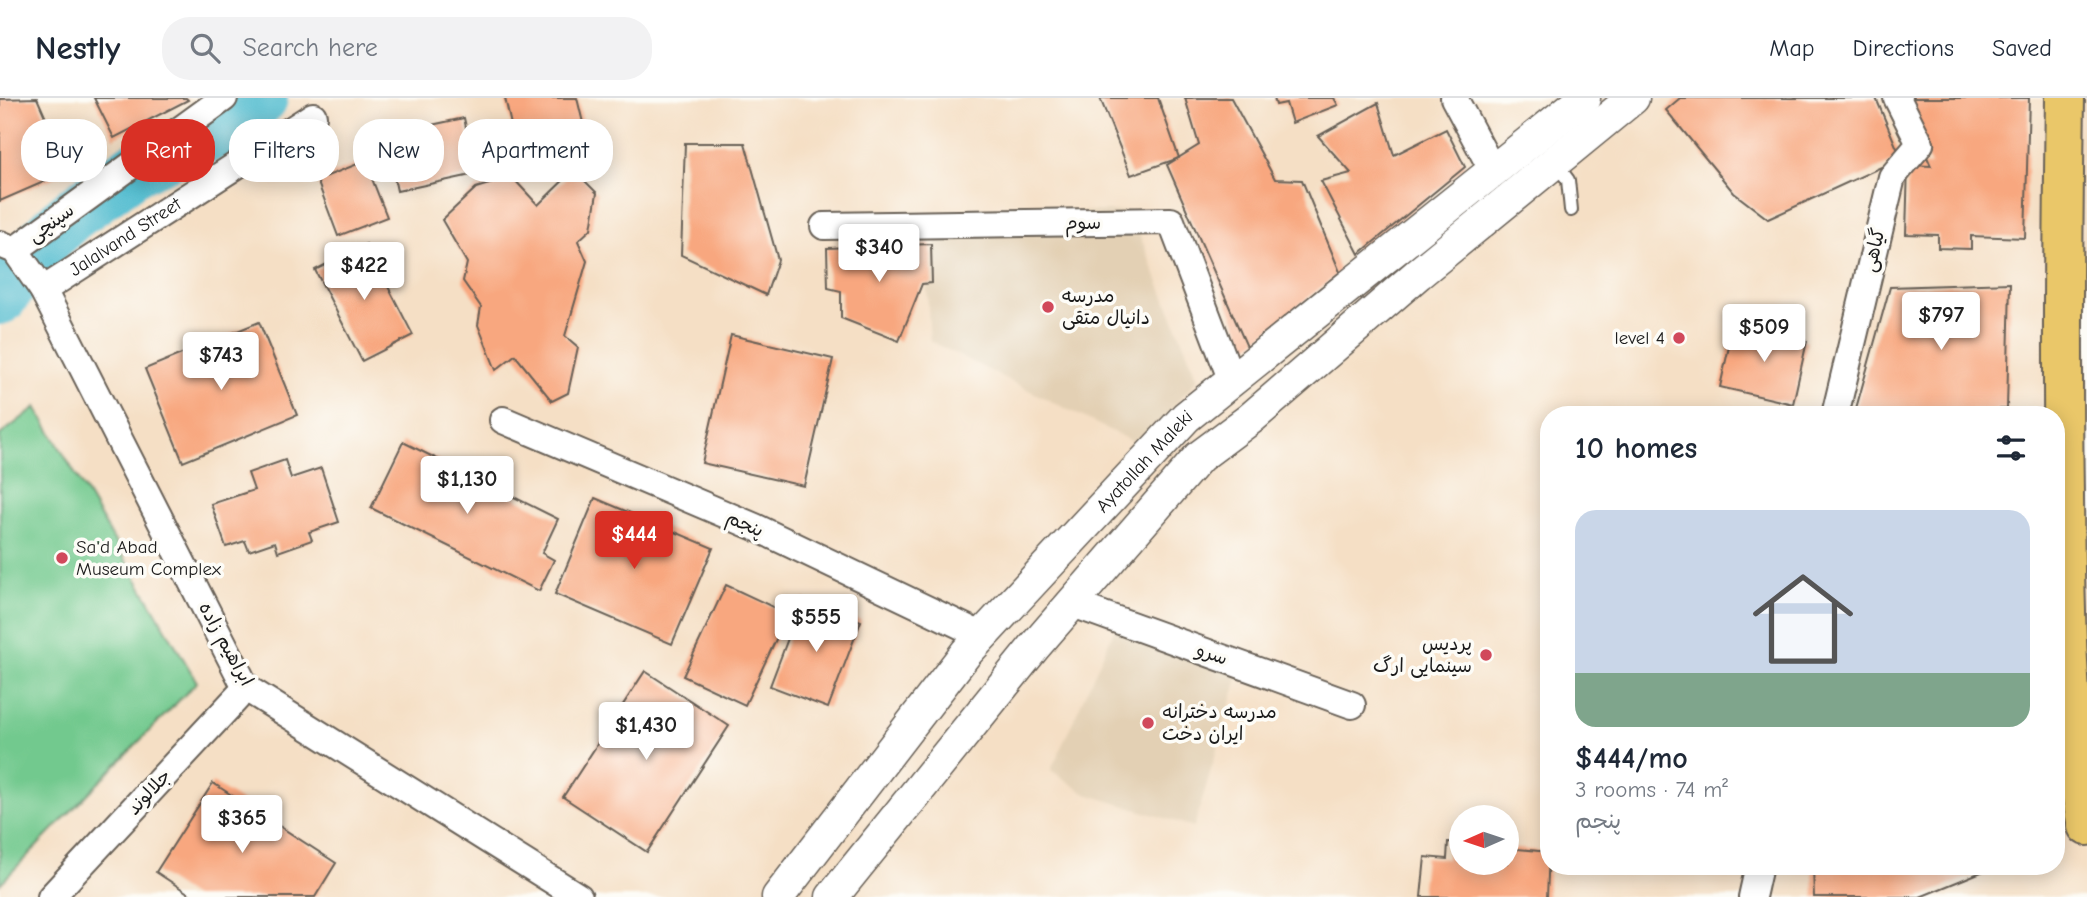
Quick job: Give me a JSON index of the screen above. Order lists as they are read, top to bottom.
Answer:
{
  "streets": {
    "street": [
      "سپنچی",
      "سوم",
      "Jalalvand Street",
      "گیاهی",
      "Ayatollah Maleki",
      "پنجم",
      "ابراهیم زاده",
      "سرو",
      "جلالوند"
    ]
  },
  "crossings": [
    ["سوم", "Ayatollah Maleki"],
    ["Jalalvand Street", "ابراهیم زاده"],
    ["Ayatollah Maleki", "پنجم"],
    ["Ayatollah Maleki", "سرو"],
    ["ابراهیم زاده", "جلالوند"]
  ],
  "places": [
    "مدرسه دانیال متقی",
    "level 4",
    "Sa'd Abad Museum Complex",
    "پردیس سینمایی ارگ",
    "مدرسه دخترانه ایران دخت"
  ],
  "north": "left",
  "page": {
    "header": "Nestly",
    "search": "Search here",
    "nav": ["Map", "Directions", "Saved"],
    "chip": [
      "Buy",
      "Rent",
      "Filters",
      "New",
      "Apartment"
    ],
    "price": [
      "$340",
      "$422",
      "$797",
      "$509",
      "$743",
      "$1,130",
      "$444",
      "$555",
      "$1,430",
      "$365"
    ],
    "heading": "10 homes",
    "list": [
      {
        "name": "$444/mo",
        "note": "3 rooms · 74 m² · پنجم"
      }
    ]
  }
}
